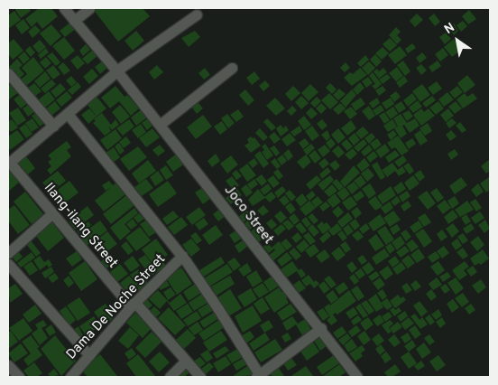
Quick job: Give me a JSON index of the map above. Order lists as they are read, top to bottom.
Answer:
{
  "streets": {
    "street": ["Joco Street", "Ilang-ilang Street", "Dama De Noche Street"]
  },
  "crossings": [
    ["Ilang-ilang Street", "Dama De Noche Street"]
  ],
  "north": "top left"
}
